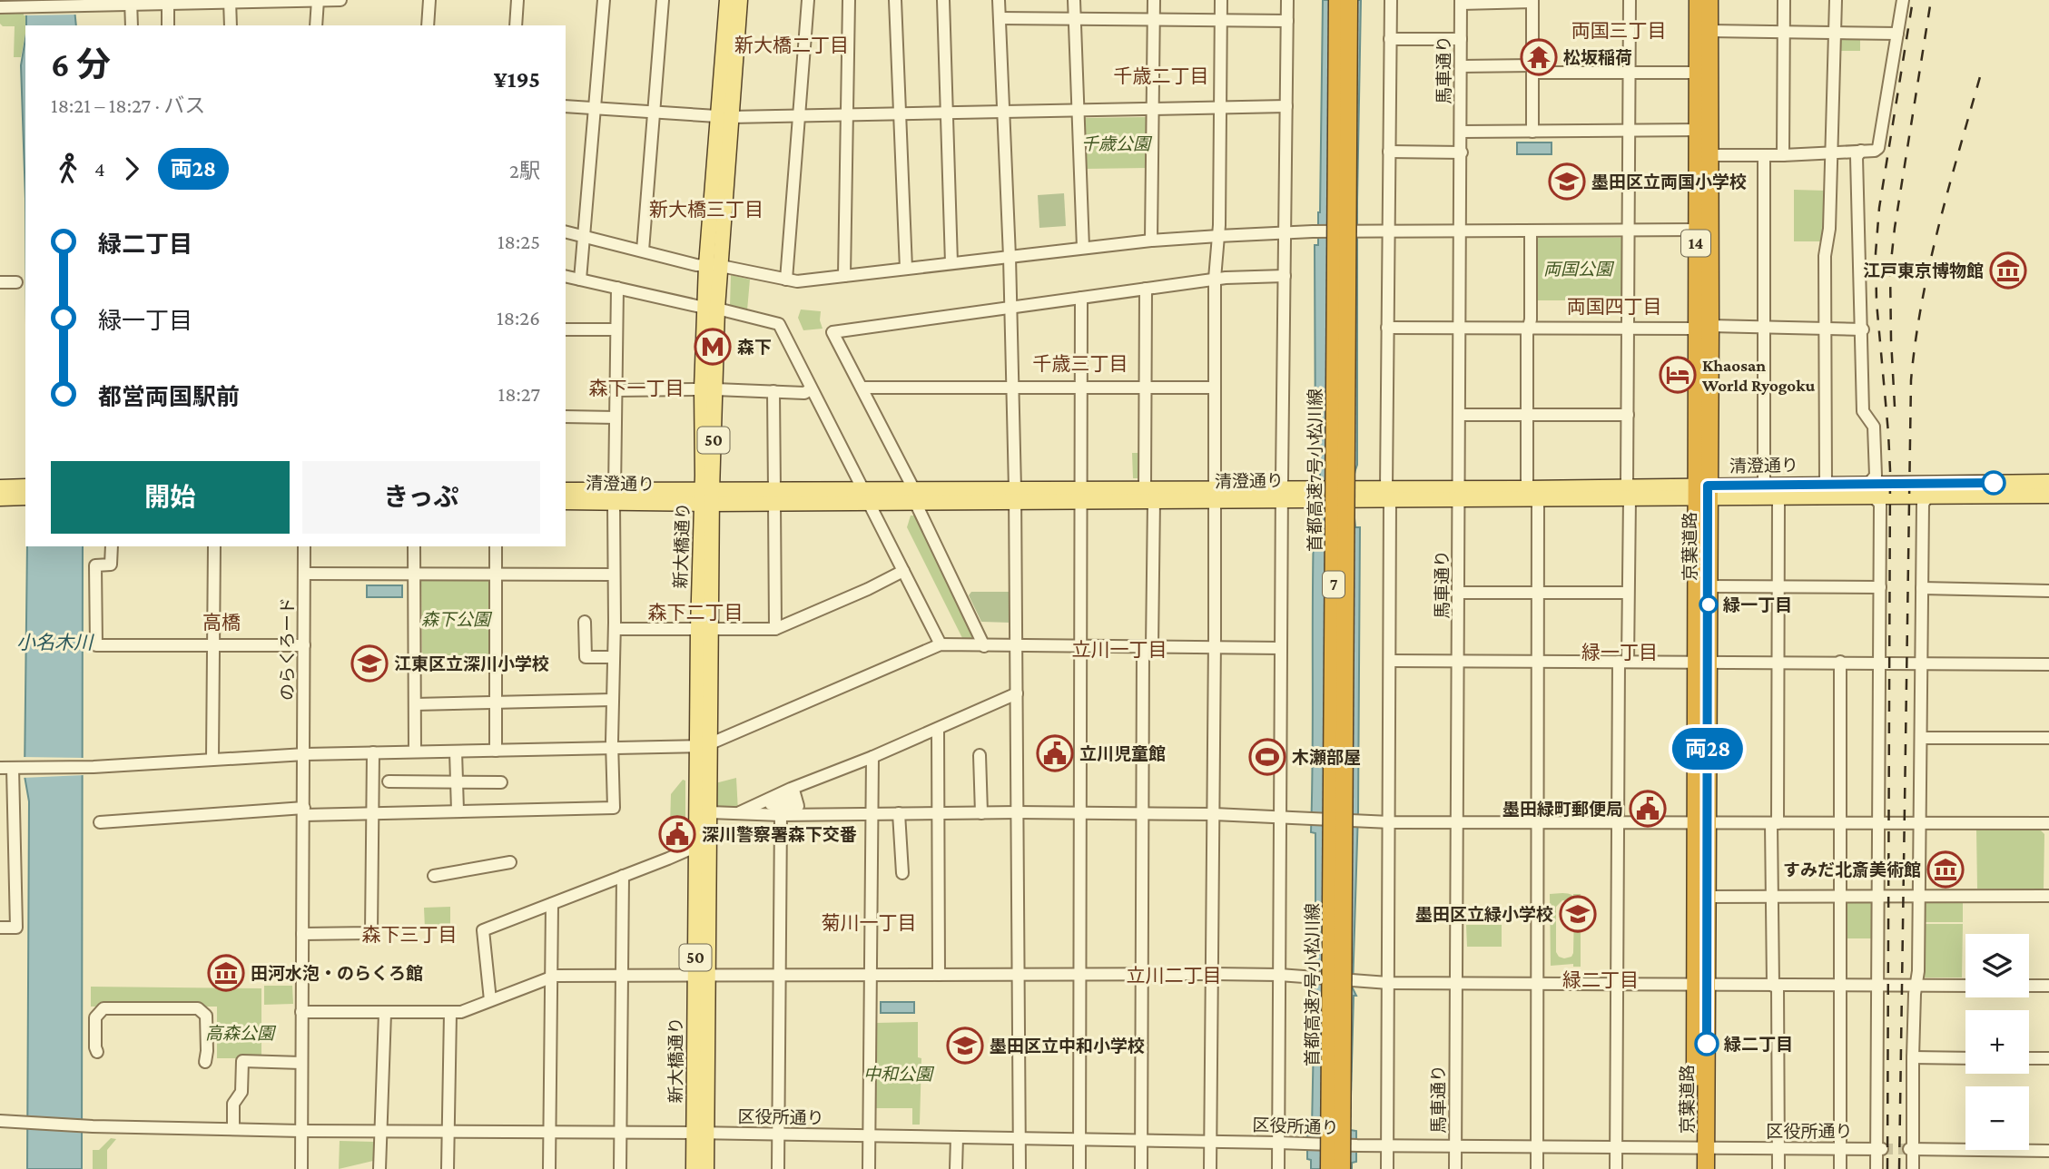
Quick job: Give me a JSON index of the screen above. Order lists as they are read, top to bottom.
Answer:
{
  "streets": {
    "highway": [
      "14",
      "首都高速7号小松川線",
      "京葉道路",
      "7"
    ],
    "main road": ["50", "清澄通り", "新大橋通り"],
    "street": ["馬車通り", "のらくろード", "区役所通り"]
  },
  "crossings": [
    ["馬車通り", "清澄通り"],
    ["馬車通り", "区役所通り"],
    ["清澄通り", "新大橋通り"],
    ["清澄通り", "京葉道路"],
    ["新大橋通り", "区役所通り"],
    ["京葉道路", "区役所通り"],
    ["のらくろード", "区役所通り"]
  ],
  "districts": [
    "両国三丁目",
    "新大橋二丁目",
    "千歳二丁目",
    "新大橋三丁目",
    "両国四丁目",
    "千歳三丁目",
    "森下一丁目",
    "森下二丁目",
    "高橋",
    "立川一丁目",
    "緑一丁目",
    "菊川一丁目",
    "森下三丁目",
    "立川二丁目",
    "緑二丁目"
  ],
  "water": ["小名木川"],
  "parks": [
    "千歳公園",
    "両国公園",
    "森下公園",
    "高森公園",
    "中和公園"
  ],
  "places": {
    "temple": ["松坂稲荷"],
    "school or university": [
      "墨田区立両国小学校",
      "江東区立深川小学校",
      "墨田区立緑小学校",
      "墨田区立中和小学校"
    ],
    "museum": ["江戸東京博物館", "すみだ北斎美術館", "田河水泡・のらくろ館"],
    "metro station": ["森下"],
    "hotel": ["Khaosan World Ryogoku"],
    "other": ["緑一丁目", "緑二丁目"],
    "public building": ["立川児童館", "墨田緑町郵便局", "深川警察署森下交番"],
    "sports": ["木瀬部屋"]
  },
  "lines": ["bus line 両28"],
  "page": {
    "on_map": "両28",
    "heading": ["6 分", "18:21 – 18:27 · バス", "¥195"],
    "legs": ["4", "両28", "2駅"],
    "list": [
      {
        "name": "緑二丁目",
        "value": "18:25"
      },
      {
        "name": "緑一丁目",
        "value": "18:26"
      },
      {
        "name": "都営両国駅前",
        "value": "18:27"
      }
    ],
    "buttons": ["開始", "きっぷ"],
    "map_buttons": ["+", "−"]
  }
}
